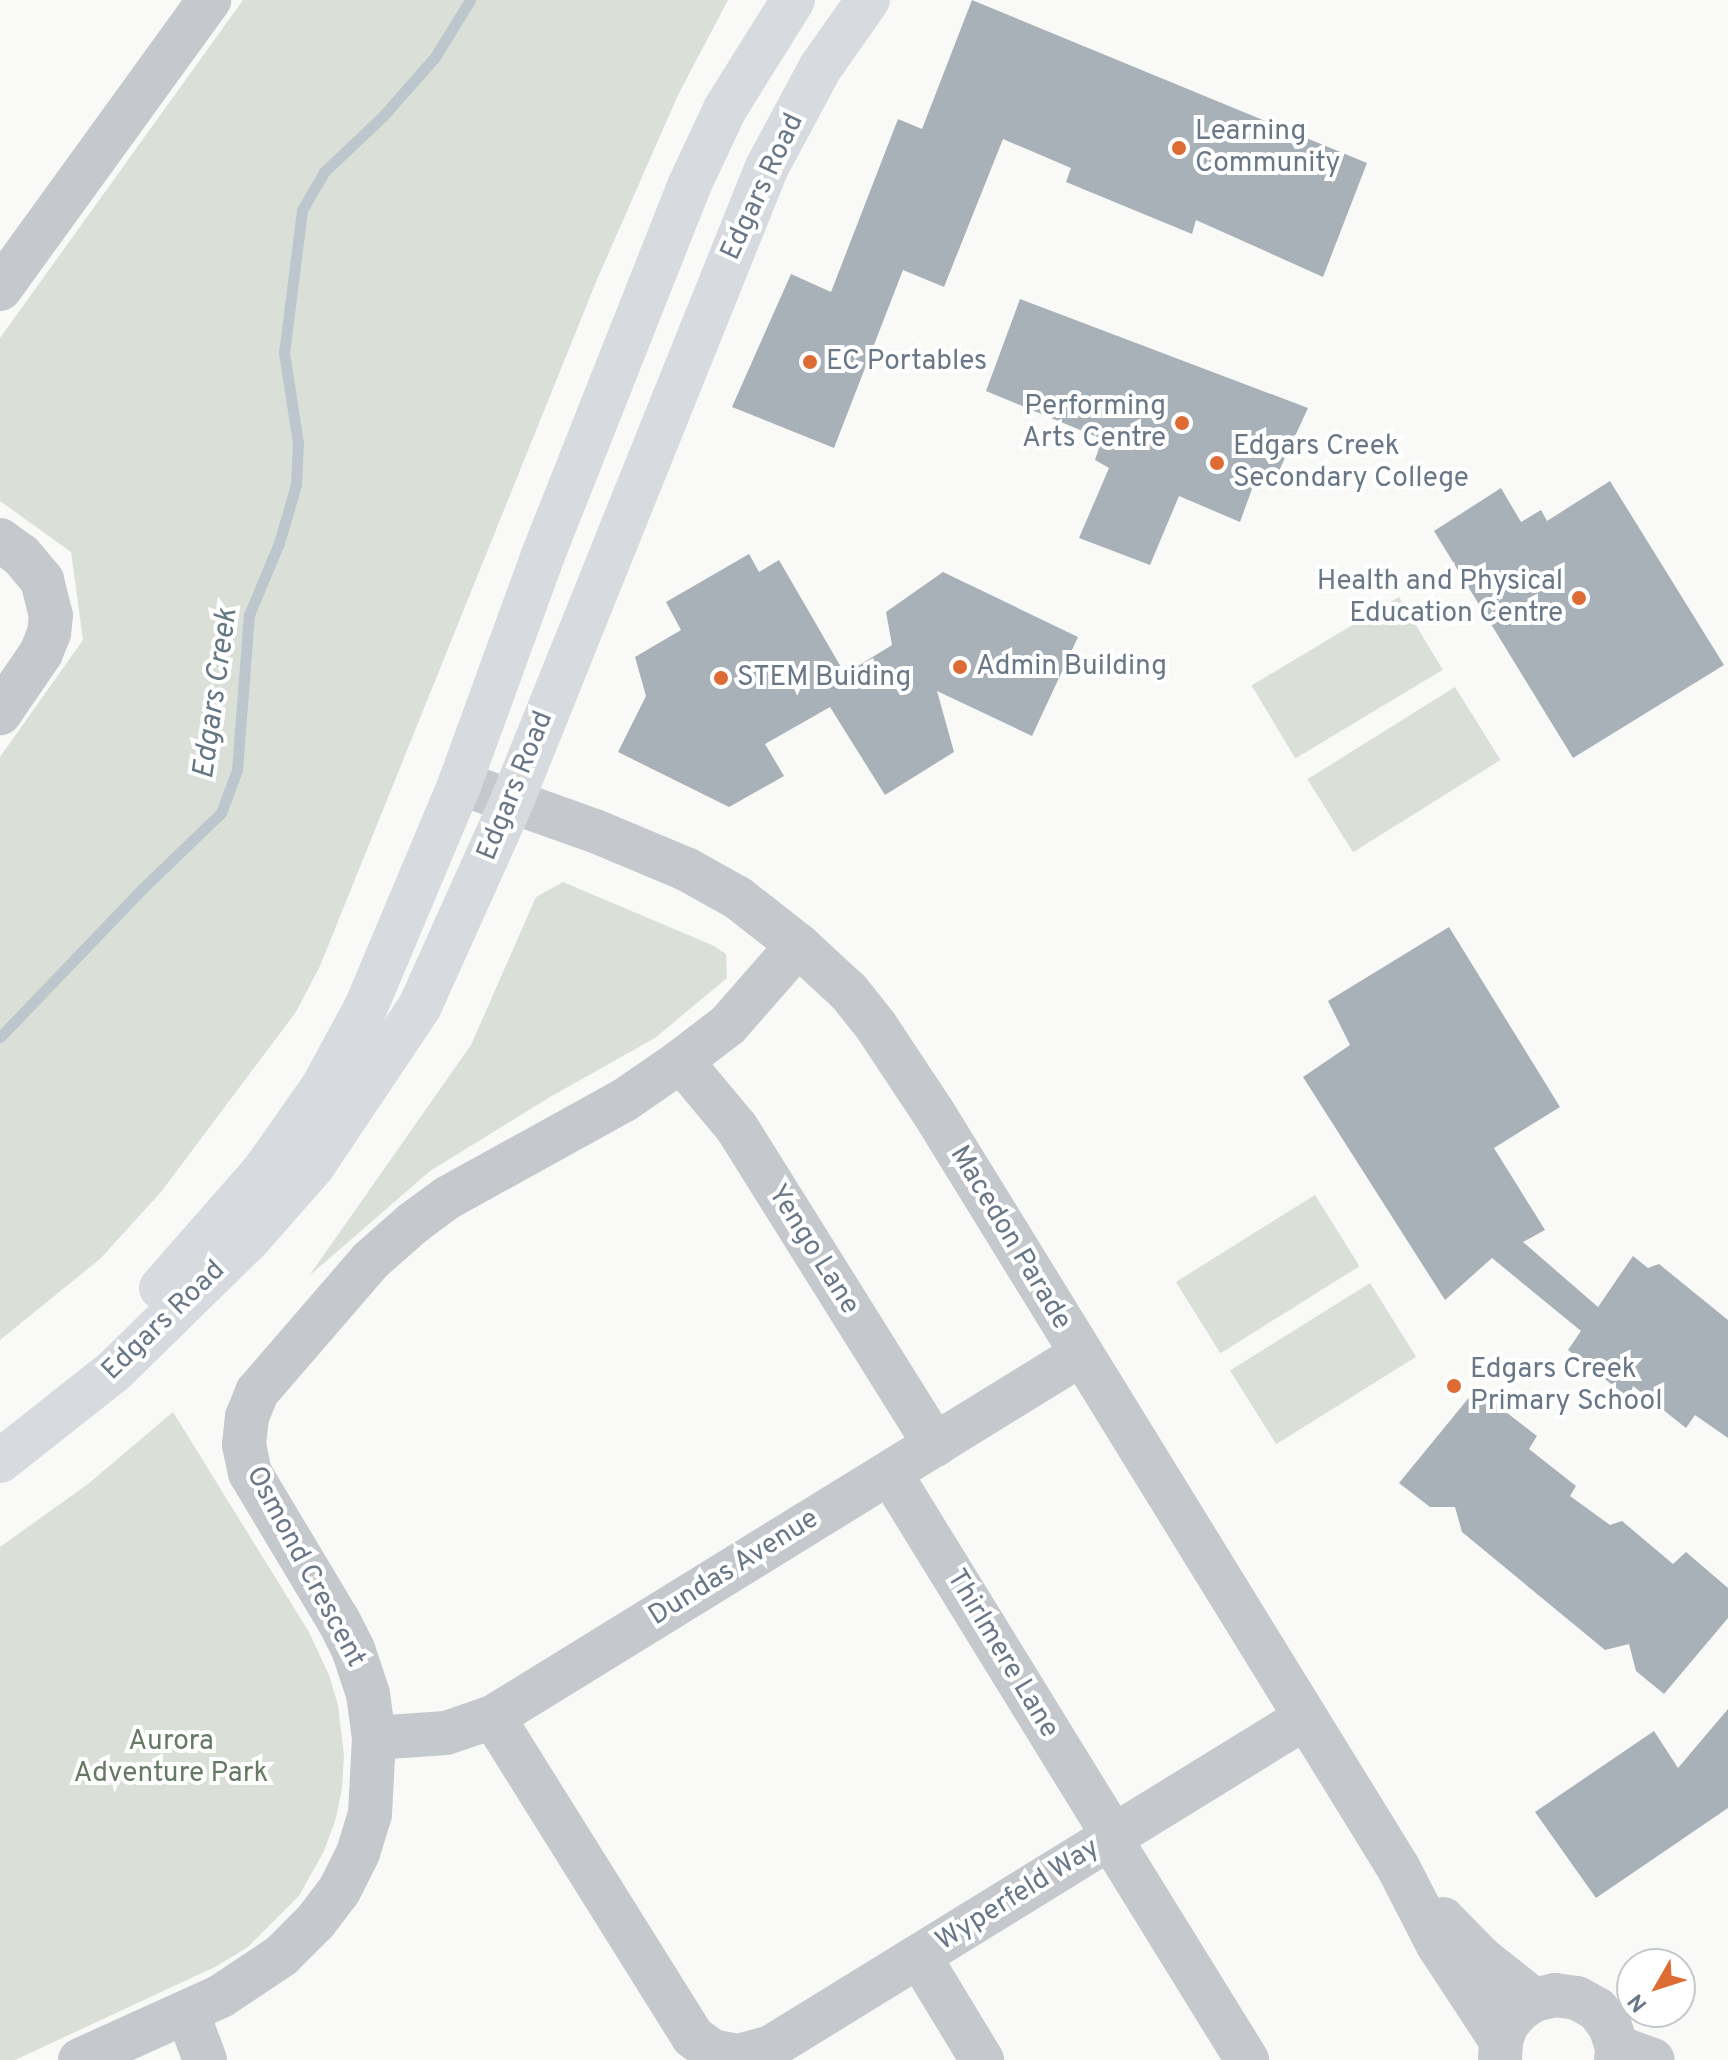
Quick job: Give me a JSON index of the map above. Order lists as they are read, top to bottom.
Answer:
{
  "streets": {
    "main road": ["Edgars Road"],
    "street": [
      "Macedon Parade",
      "Yengo Lane",
      "Osmond Crescent",
      "Dundas Avenue",
      "Thirlmere Lane",
      "Wyperfeld Way"
    ]
  },
  "crossings": [
    ["Edgars Road", "Macedon Parade"],
    ["Macedon Parade", "Osmond Crescent"],
    ["Macedon Parade", "Dundas Avenue"],
    ["Macedon Parade", "Wyperfeld Way"],
    ["Yengo Lane", "Osmond Crescent"],
    ["Yengo Lane", "Dundas Avenue"],
    ["Osmond Crescent", "Dundas Avenue"],
    ["Dundas Avenue", "Thirlmere Lane"],
    ["Dundas Avenue", "Wyperfeld Way"],
    ["Thirlmere Lane", "Wyperfeld Way"]
  ],
  "water": ["Edgars Creek"],
  "parks": ["Aurora Adventure Park"],
  "places": [
    "Learning Community",
    "EC Portables",
    "Performing Arts Centre",
    "Edgars Creek Secondary College",
    "Health and Physical Education Centre",
    "Admin Building",
    "STEM Buiding",
    "Edgars Creek Primary School"
  ],
  "north": "bottom left"
}
